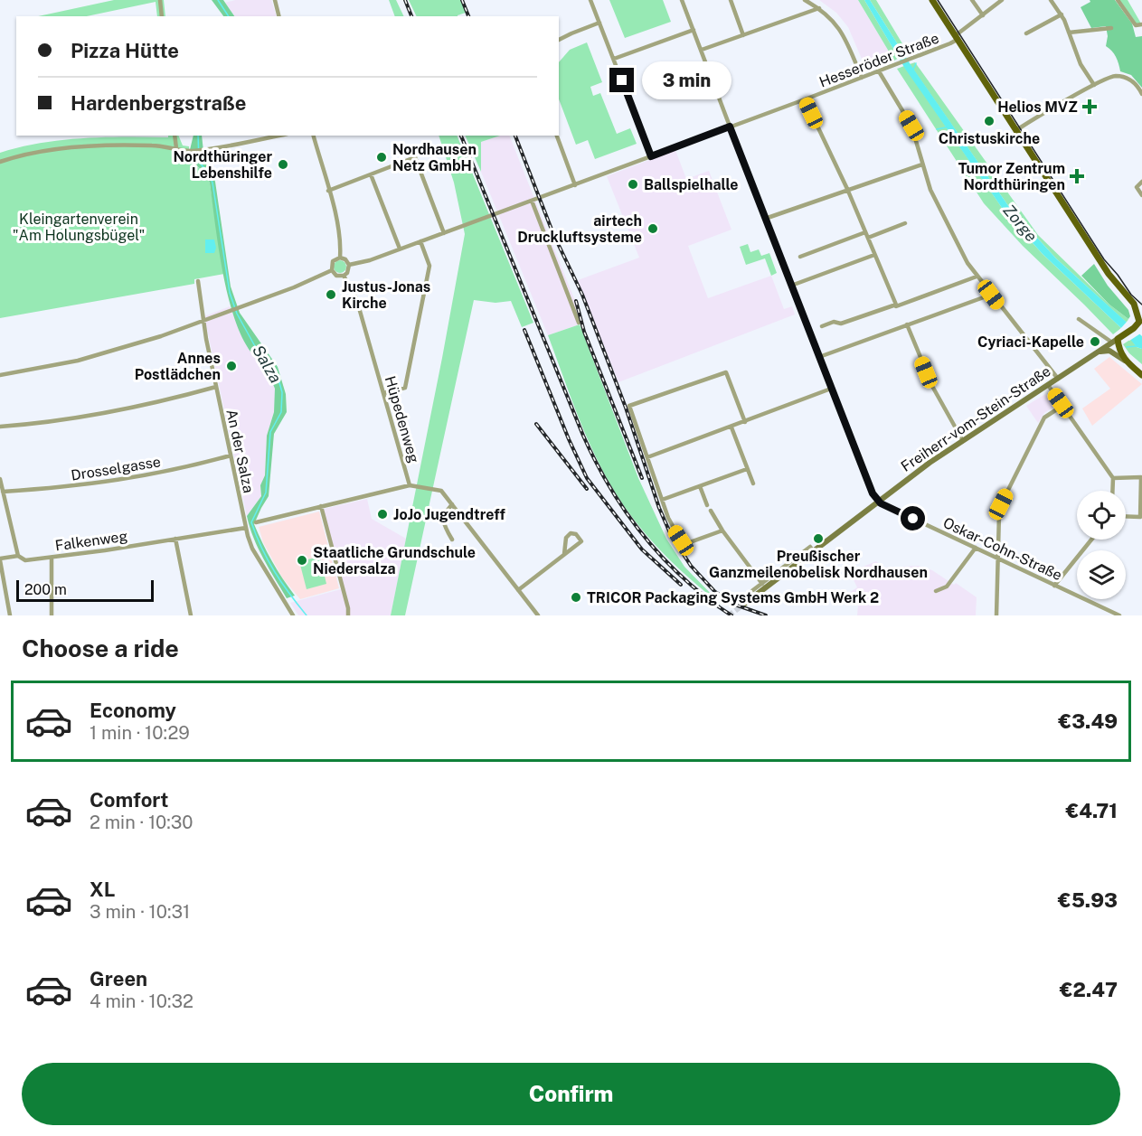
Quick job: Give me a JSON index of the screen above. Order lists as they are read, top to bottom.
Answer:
{
  "streets": {
    "main road": ["Freiherr-vom-Stein-Straße"],
    "street": [
      "Hesseröder Straße",
      "Hüpedenweg",
      "An der Salza",
      "Drosselgasse",
      "Falkenweg",
      "Oskar-Cohn-Straße"
    ]
  },
  "crossings": [
    ["Hesseröder Straße", "Hüpedenweg"],
    ["Freiherr-vom-Stein-Straße", "Oskar-Cohn-Straße"],
    ["An der Salza", "Drosselgasse"],
    ["An der Salza", "Falkenweg"]
  ],
  "water": ["Zorge", "Salza"],
  "parks": ["Kleingartenverein \"Am Holungsbügel\""],
  "places": {
    "health": ["Helios MVZ", "Tumor Zentrum Nordthüringen"],
    "other": [
      "Christuskirche",
      "Nordhausen Netz GmbH",
      "Nordthüringer Lebenshilfe",
      "Ballspielhalle",
      "airtech Druckluftsysteme",
      "Justus-Jonas Kirche",
      "Cyriaci-Kapelle",
      "Annes Postlädchen",
      "JoJo Jugendtreff",
      "Preußischer Ganzmeilenobelisk Nordhausen",
      "Staatliche Grundschule Niedersalza",
      "TRICOR Packaging Systems GmbH Werk 2"
    ]
  },
  "scale_bar": "200 m",
  "page": {
    "banner": ["Pizza Hütte", "Hardenbergstraße"],
    "bubble": "3 min",
    "scale": "200 m",
    "heading": "Choose a ride",
    "list": [
      {
        "name": "Economy",
        "note": "1 min · 10:29",
        "value": "€3.49"
      },
      {
        "name": "Comfort",
        "note": "2 min · 10:30",
        "value": "€4.71"
      },
      {
        "name": "XL",
        "note": "3 min · 10:31",
        "value": "€5.93"
      },
      {
        "name": "Green",
        "note": "4 min · 10:32",
        "value": "€2.47"
      }
    ],
    "buttons": "Confirm"
  }
}
